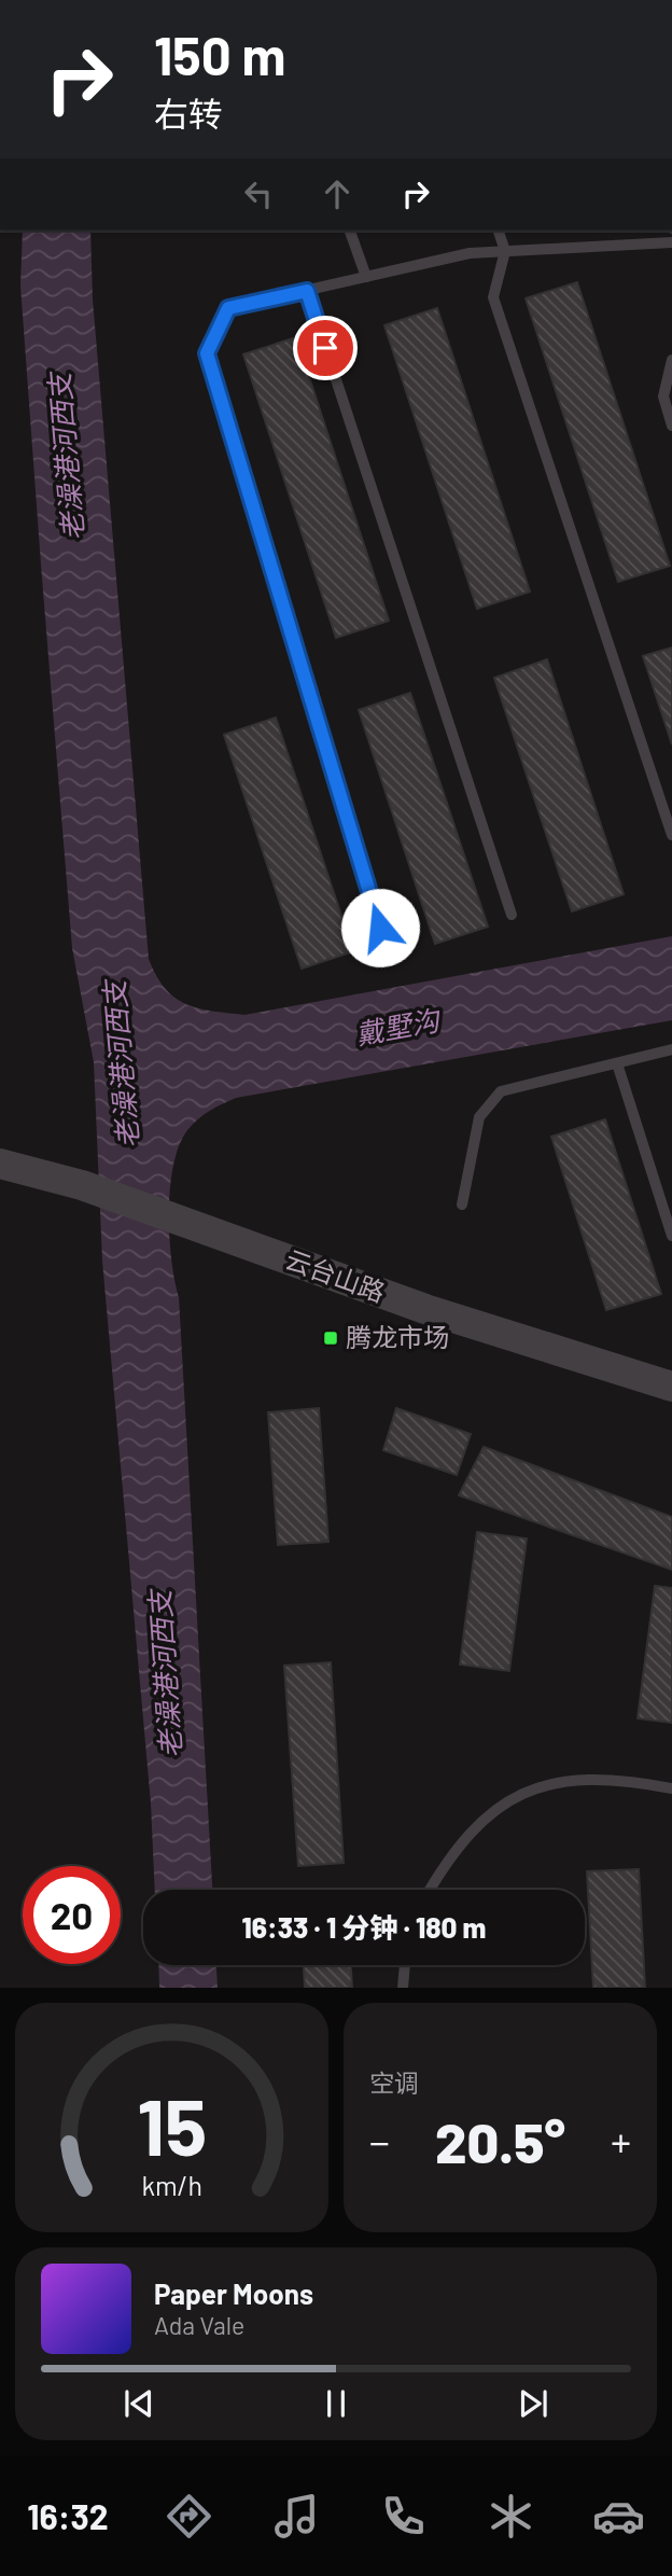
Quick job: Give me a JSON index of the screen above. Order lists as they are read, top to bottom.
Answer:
{
  "streets": {
    "street": ["云台山路"]
  },
  "water": ["老澡港河西支", "戴墅沟"],
  "places": {
    "transit": ["腾龙市场"]
  },
  "page": {
    "turn": ["150 m", "右转"],
    "limit": "20",
    "trip": "16:33 · 1 分钟 · 180 m",
    "tile": "空调",
    "heat": ["−", "20.5°", "+"],
    "song": ["Paper Moons", "Ada Vale"],
    "tabs": "16:32",
    "gauge": ["15", "km/h"]
  }
}
